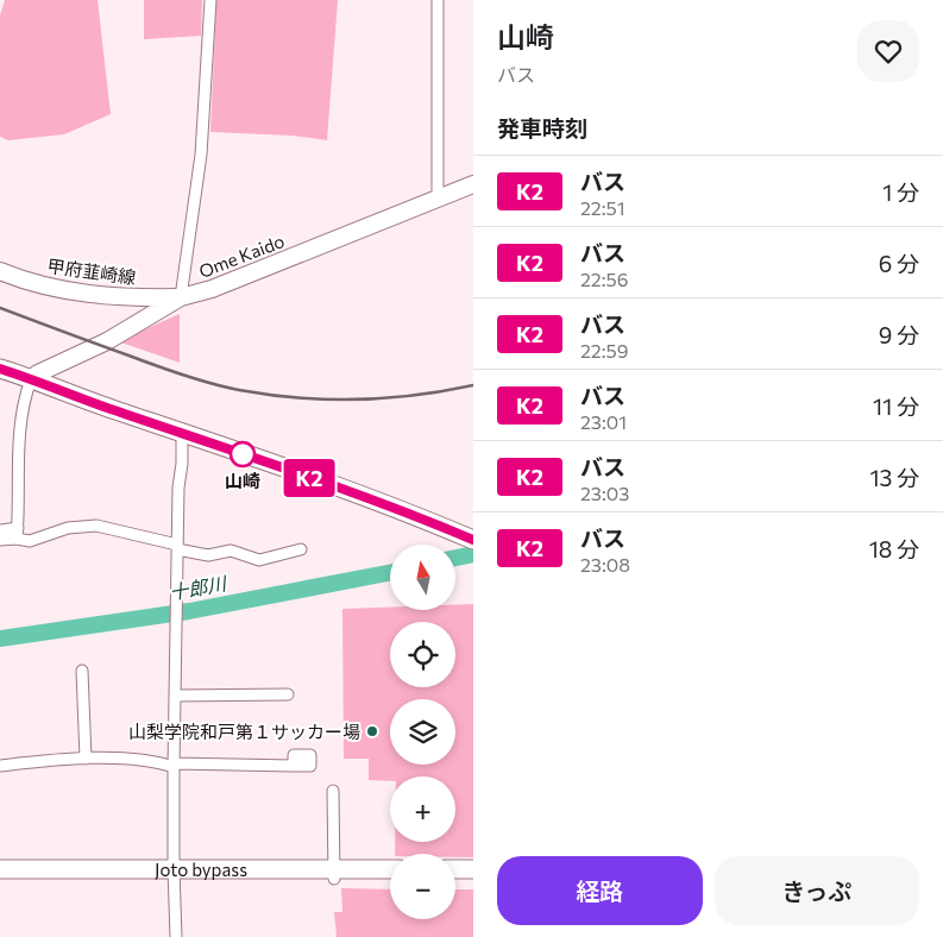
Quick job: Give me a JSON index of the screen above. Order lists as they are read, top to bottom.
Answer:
{
  "streets": {
    "highway": ["Joto bypass"],
    "main road": ["Ome Kaido", "甲府韮崎線"]
  },
  "crossings": [
    ["Ome Kaido", "甲府韮崎線"]
  ],
  "water": ["十郎川"],
  "places": ["山崎", "山梨学院和戸第１サッカー場"],
  "lines": ["bus line K2"],
  "north": "top",
  "page": {
    "on_map": "K2",
    "heading": [
      ["山崎", "バス"],
      "発車時刻"
    ],
    "list": [
      {
        "mark": "K2",
        "name": "バス",
        "note": "22:51",
        "value": "1 分"
      },
      {
        "mark": "K2",
        "name": "バス",
        "note": "22:56",
        "value": "6 分"
      },
      {
        "mark": "K2",
        "name": "バス",
        "note": "22:59",
        "value": "9 分"
      },
      {
        "mark": "K2",
        "name": "バス",
        "note": "23:01",
        "value": "11 分"
      },
      {
        "mark": "K2",
        "name": "バス",
        "note": "23:03",
        "value": "13 分"
      },
      {
        "mark": "K2",
        "name": "バス",
        "note": "23:08",
        "value": "18 分"
      }
    ],
    "map_buttons": ["+", "−"],
    "buttons": ["経路", "きっぷ"]
  }
}
